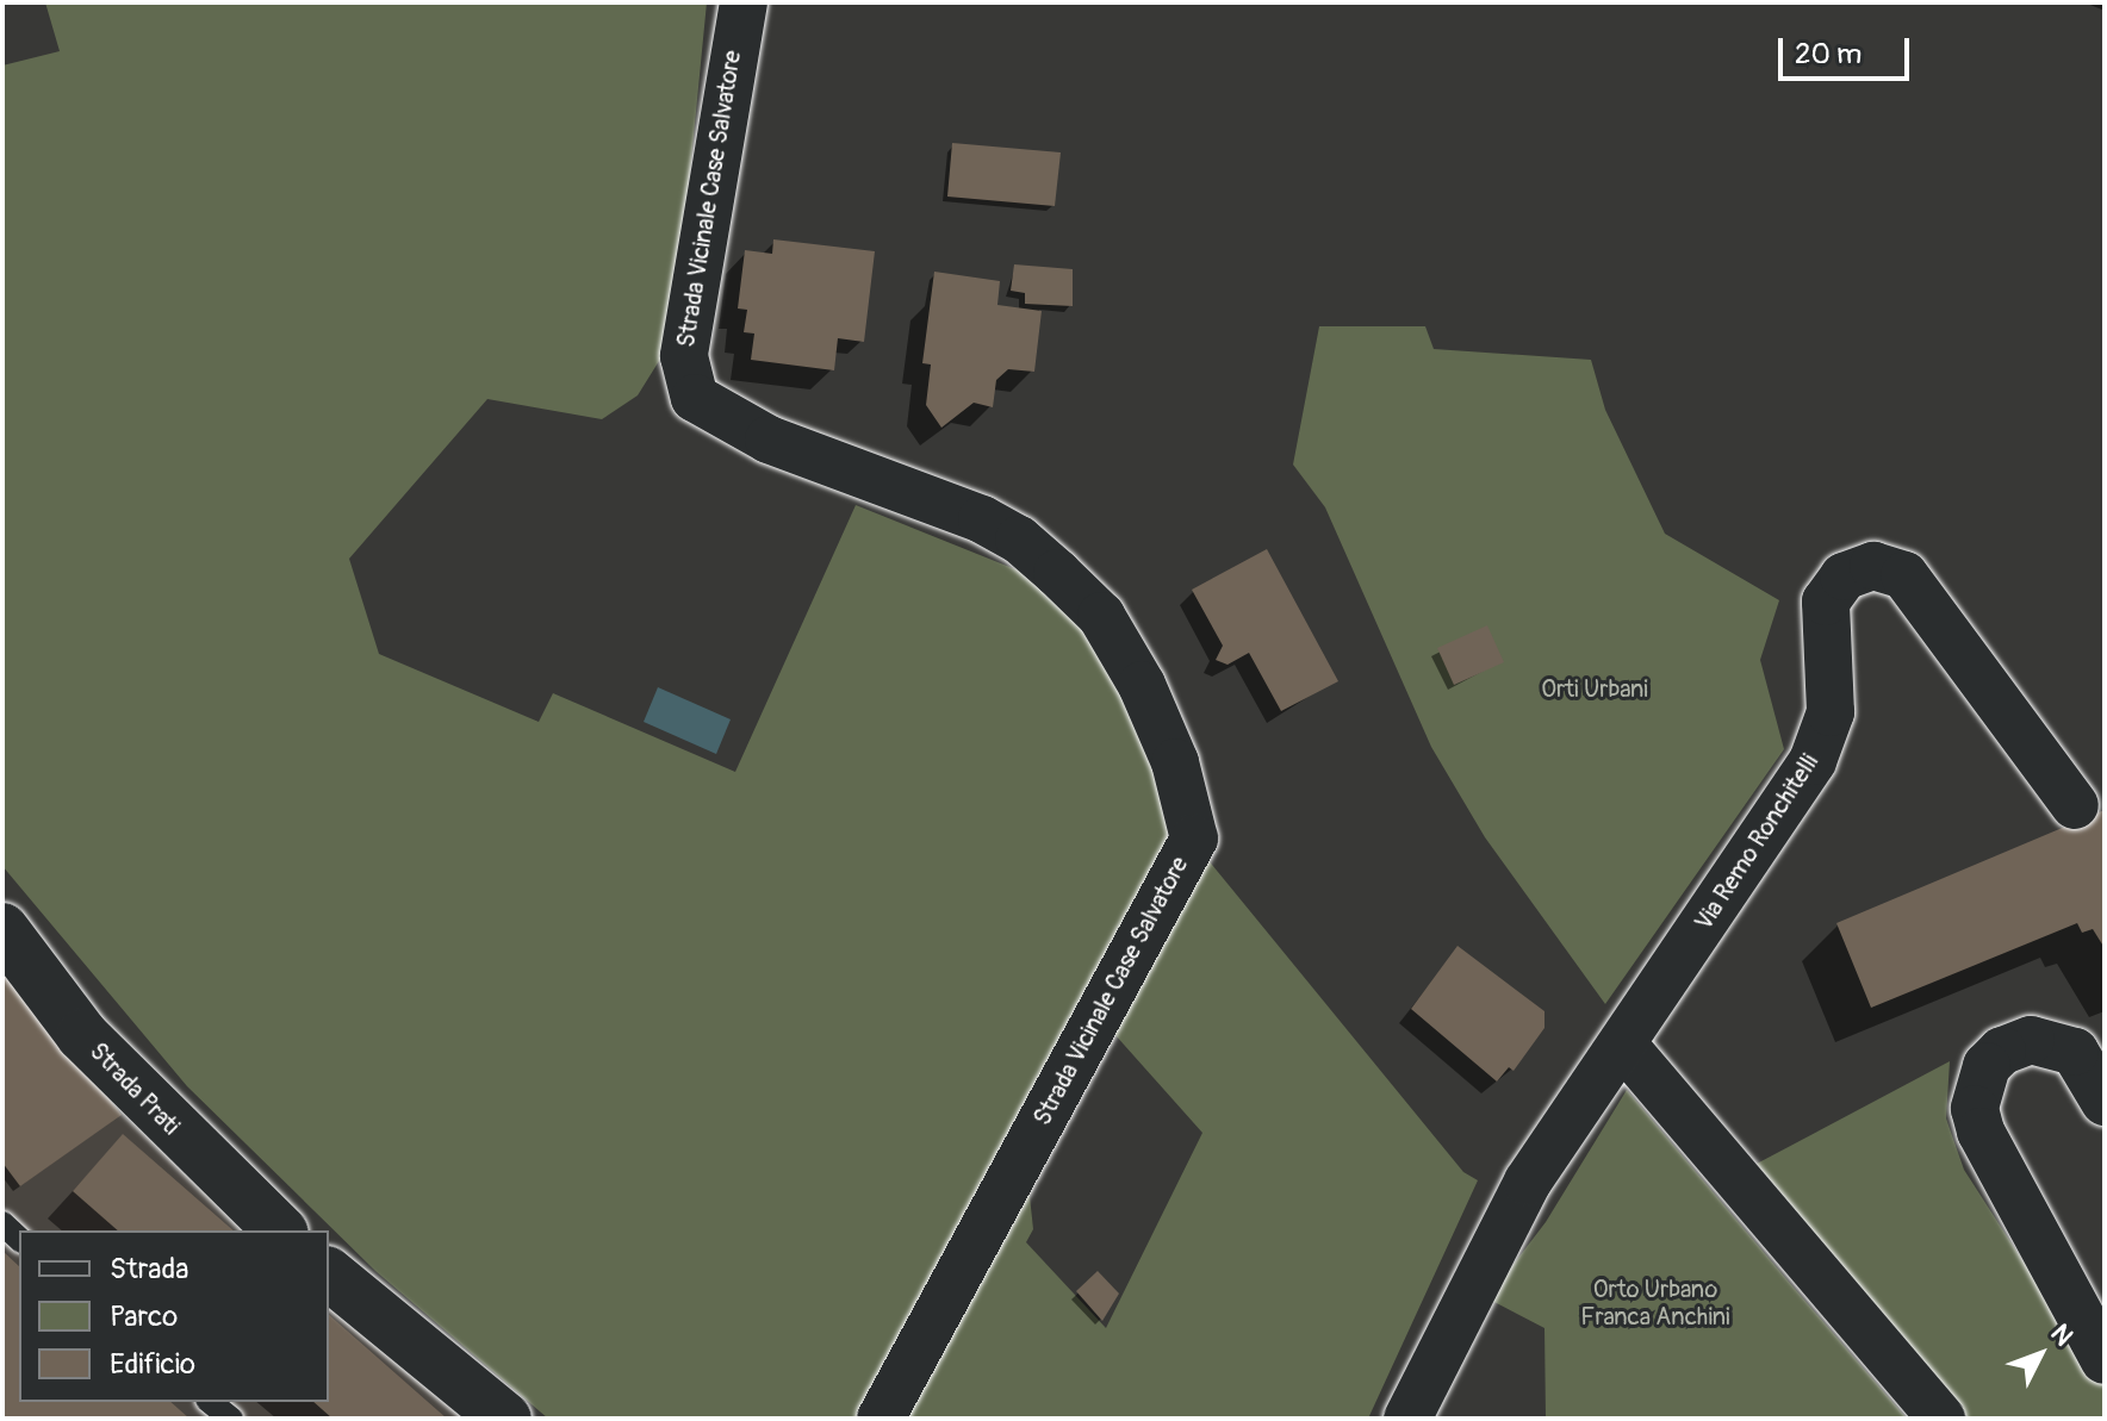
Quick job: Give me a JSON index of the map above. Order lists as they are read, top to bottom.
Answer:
{
  "streets": {
    "street": ["Strada Vicinale Case Salvatore", "Via Remo Ronchitelli", "Strada Prati"]
  },
  "parks": ["Orti Urbani", "Orto Urbano Franca Anchini"],
  "legend": ["Strada", "Parco", "Edificio"],
  "scale_bar": "20 m",
  "north": "top right"
}
